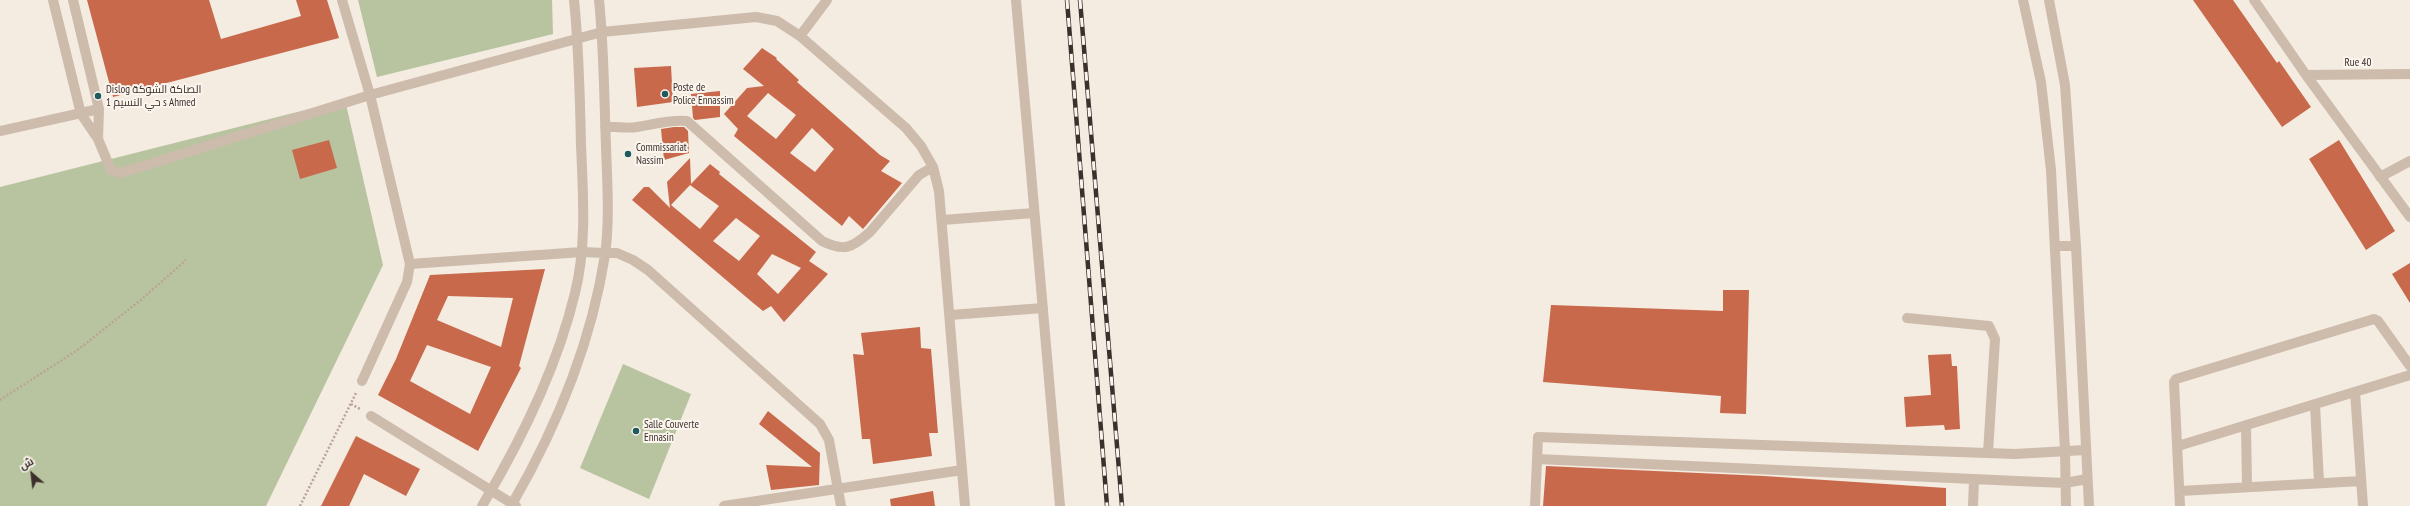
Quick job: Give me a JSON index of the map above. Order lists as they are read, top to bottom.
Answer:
{
  "streets": {
    "street": ["Rue 40"]
  },
  "places": [
    "Poste de Police Ennassim",
    "Dislog الصاكة الشوكة حي النسيم 1 s Ahmed",
    "Commissariat Nassim",
    "Salle Couverte Ennasin"
  ],
  "north": "top left"
}
